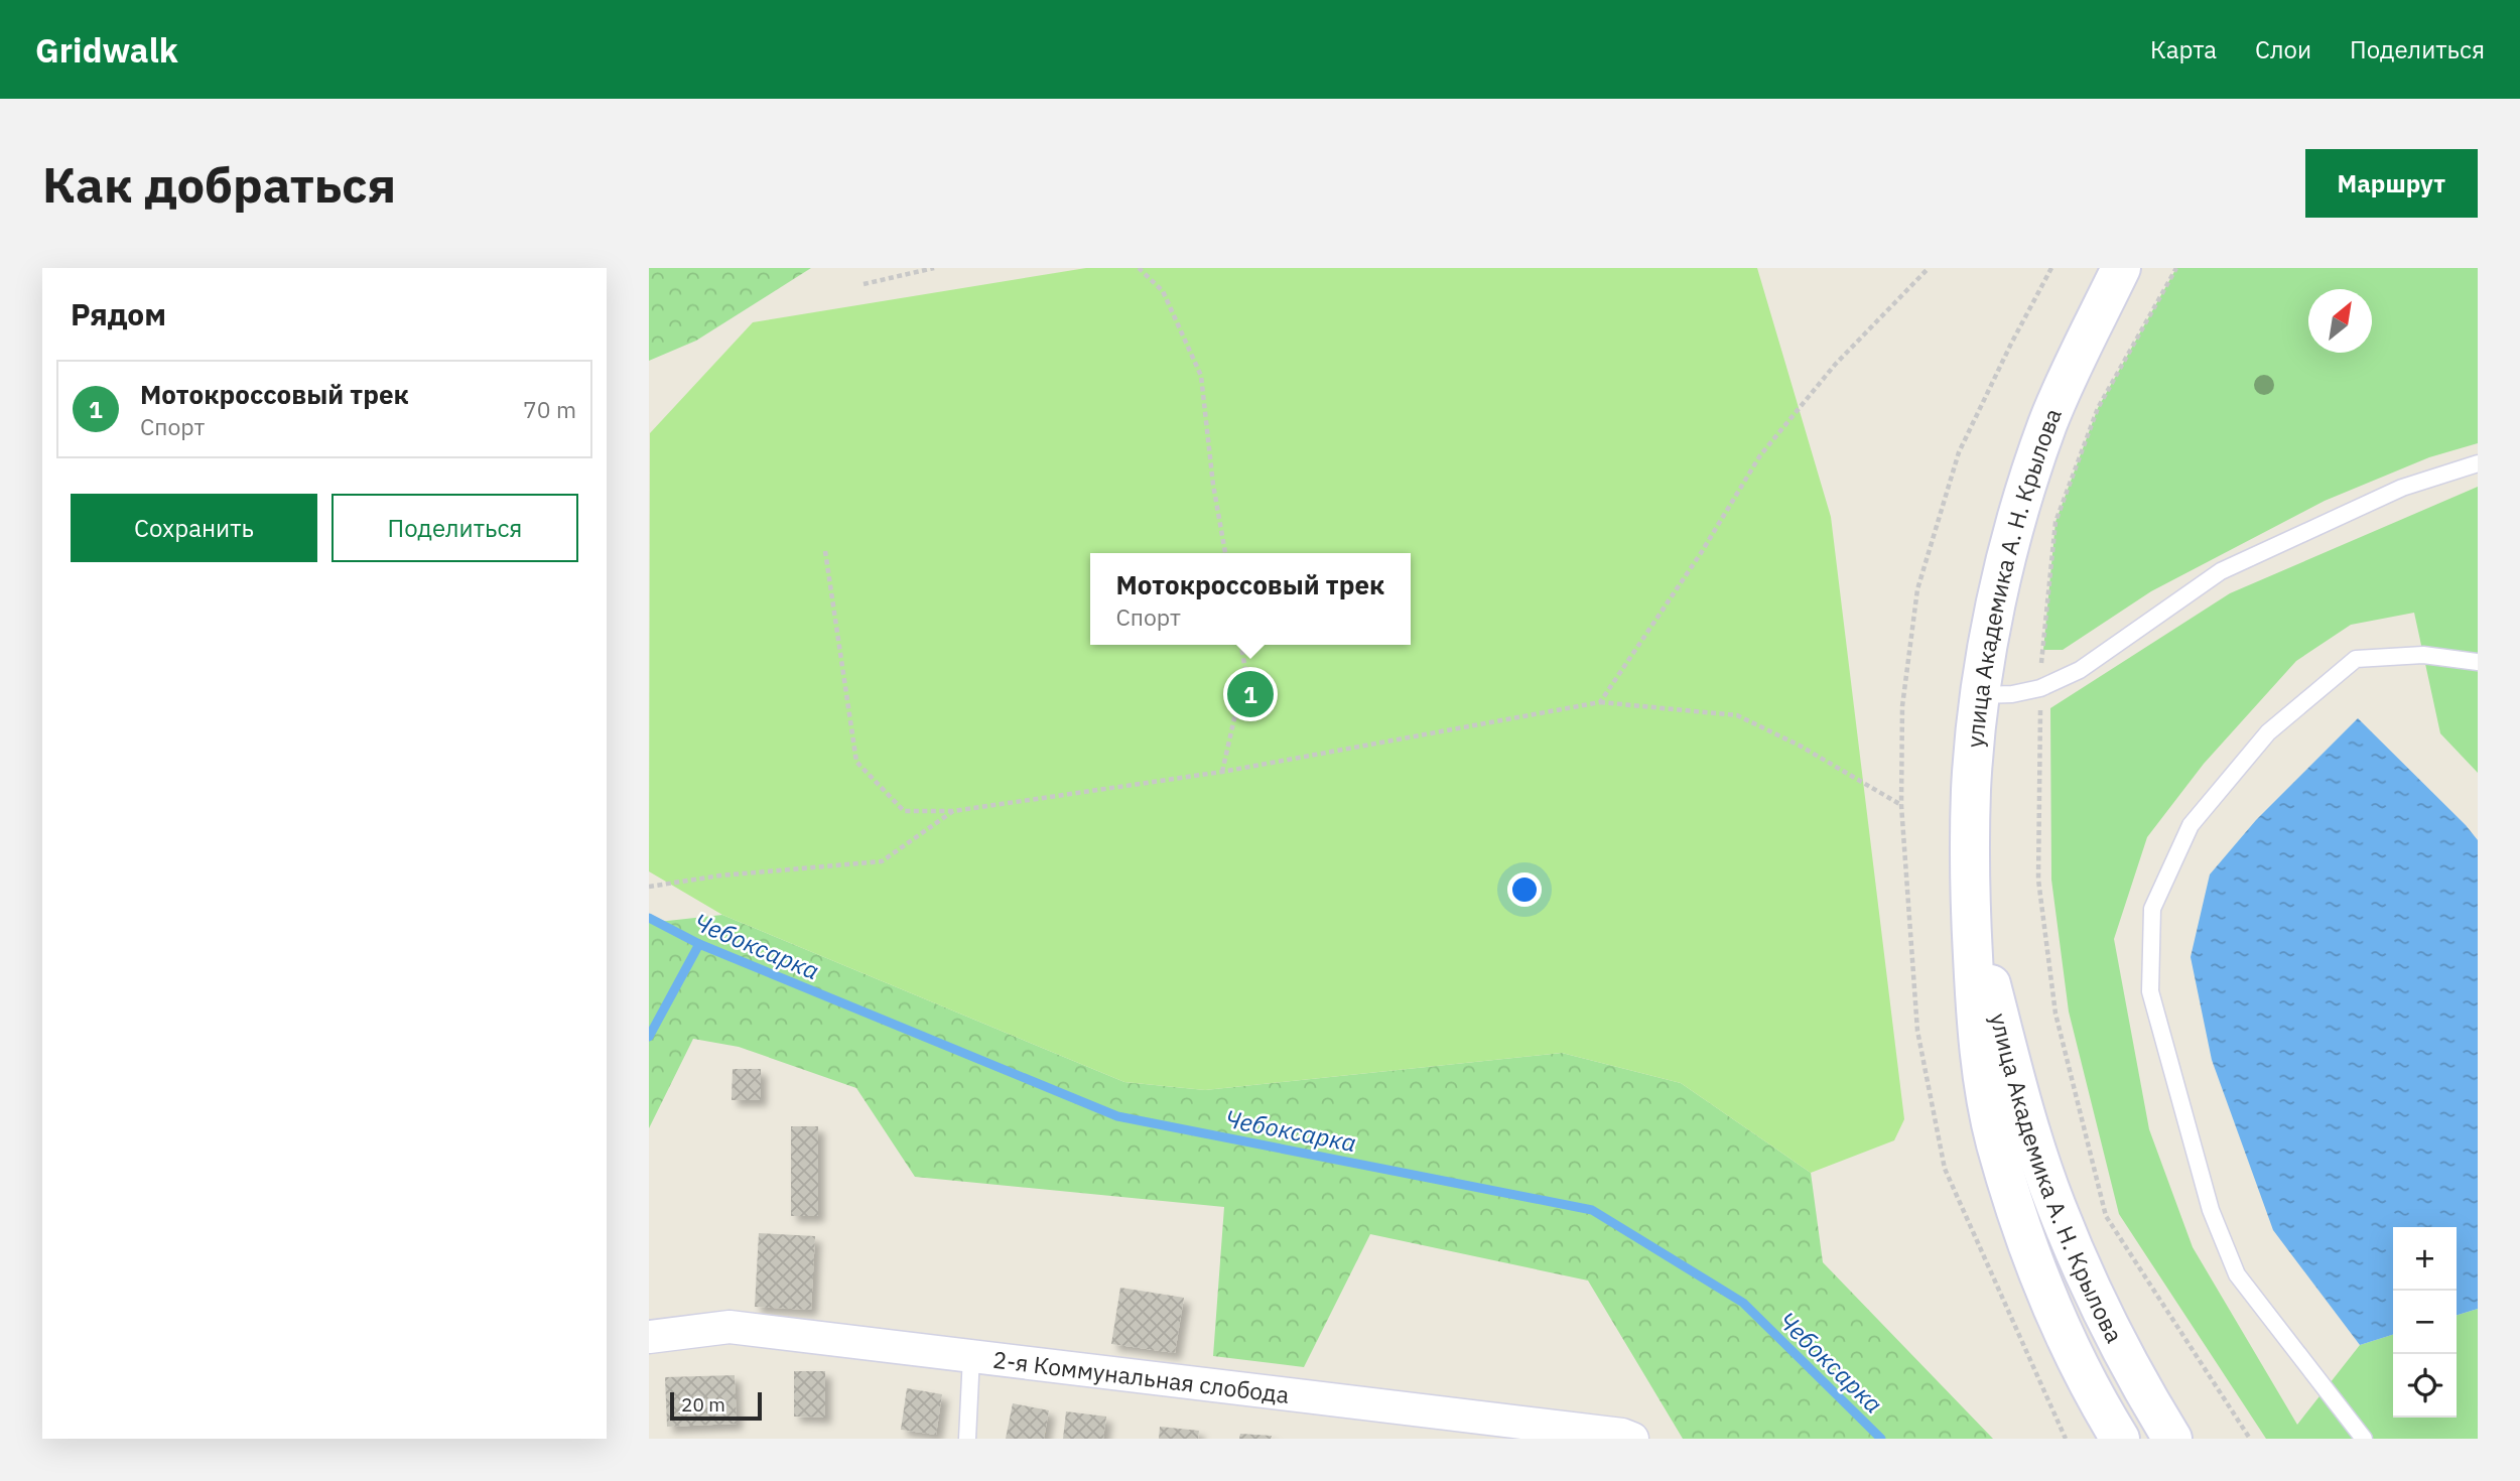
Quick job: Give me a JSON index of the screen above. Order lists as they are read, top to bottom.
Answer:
{
  "streets": {
    "main road": ["улица Академика А. Н. Крылова"],
    "street": ["2-я Коммунальная слобода"]
  },
  "water": ["Чебоксарка"],
  "scale_bar": "20 m",
  "north": "top right",
  "page": {
    "header": "Gridwalk",
    "nav": ["Карта", "Слои", "Поделиться"],
    "buttons": [
      "Маршрут",
      ["Сохранить", "Поделиться"]
    ],
    "title": "Как добраться",
    "heading": "Рядом",
    "list": [
      {
        "mark": "1",
        "name": "Мотокроссовый трек",
        "note": "Спорт",
        "value": "70 m"
      }
    ],
    "popup": ["Мотокроссовый трек", "Спорт"],
    "pins": "1",
    "map_buttons": ["+", "−"],
    "scale": "20 m"
  }
}
